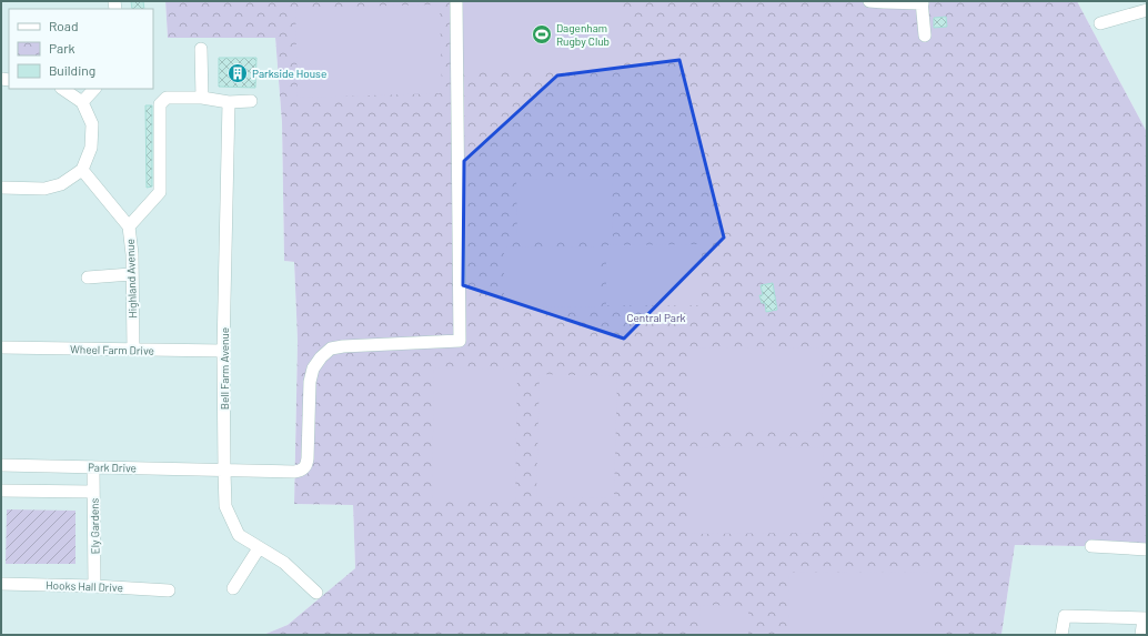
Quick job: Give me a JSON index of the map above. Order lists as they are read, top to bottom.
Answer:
{
  "streets": {
    "street": [
      "Highland Avenue",
      "Wheel Farm Drive",
      "Bell Farm Avenue",
      "Park Drive",
      "Ely Gardens",
      "Hooks Hall Drive"
    ]
  },
  "crossings": [
    ["Highland Avenue", "Wheel Farm Drive"],
    ["Wheel Farm Drive", "Bell Farm Avenue"],
    ["Bell Farm Avenue", "Park Drive"],
    ["Park Drive", "Ely Gardens"],
    ["Ely Gardens", "Hooks Hall Drive"]
  ],
  "parks": ["Central Park"],
  "places": {
    "sports": ["Dagenham Rugby Club"],
    "building": ["Parkside House"]
  },
  "legend": ["Road", "Park", "Building"]
}
